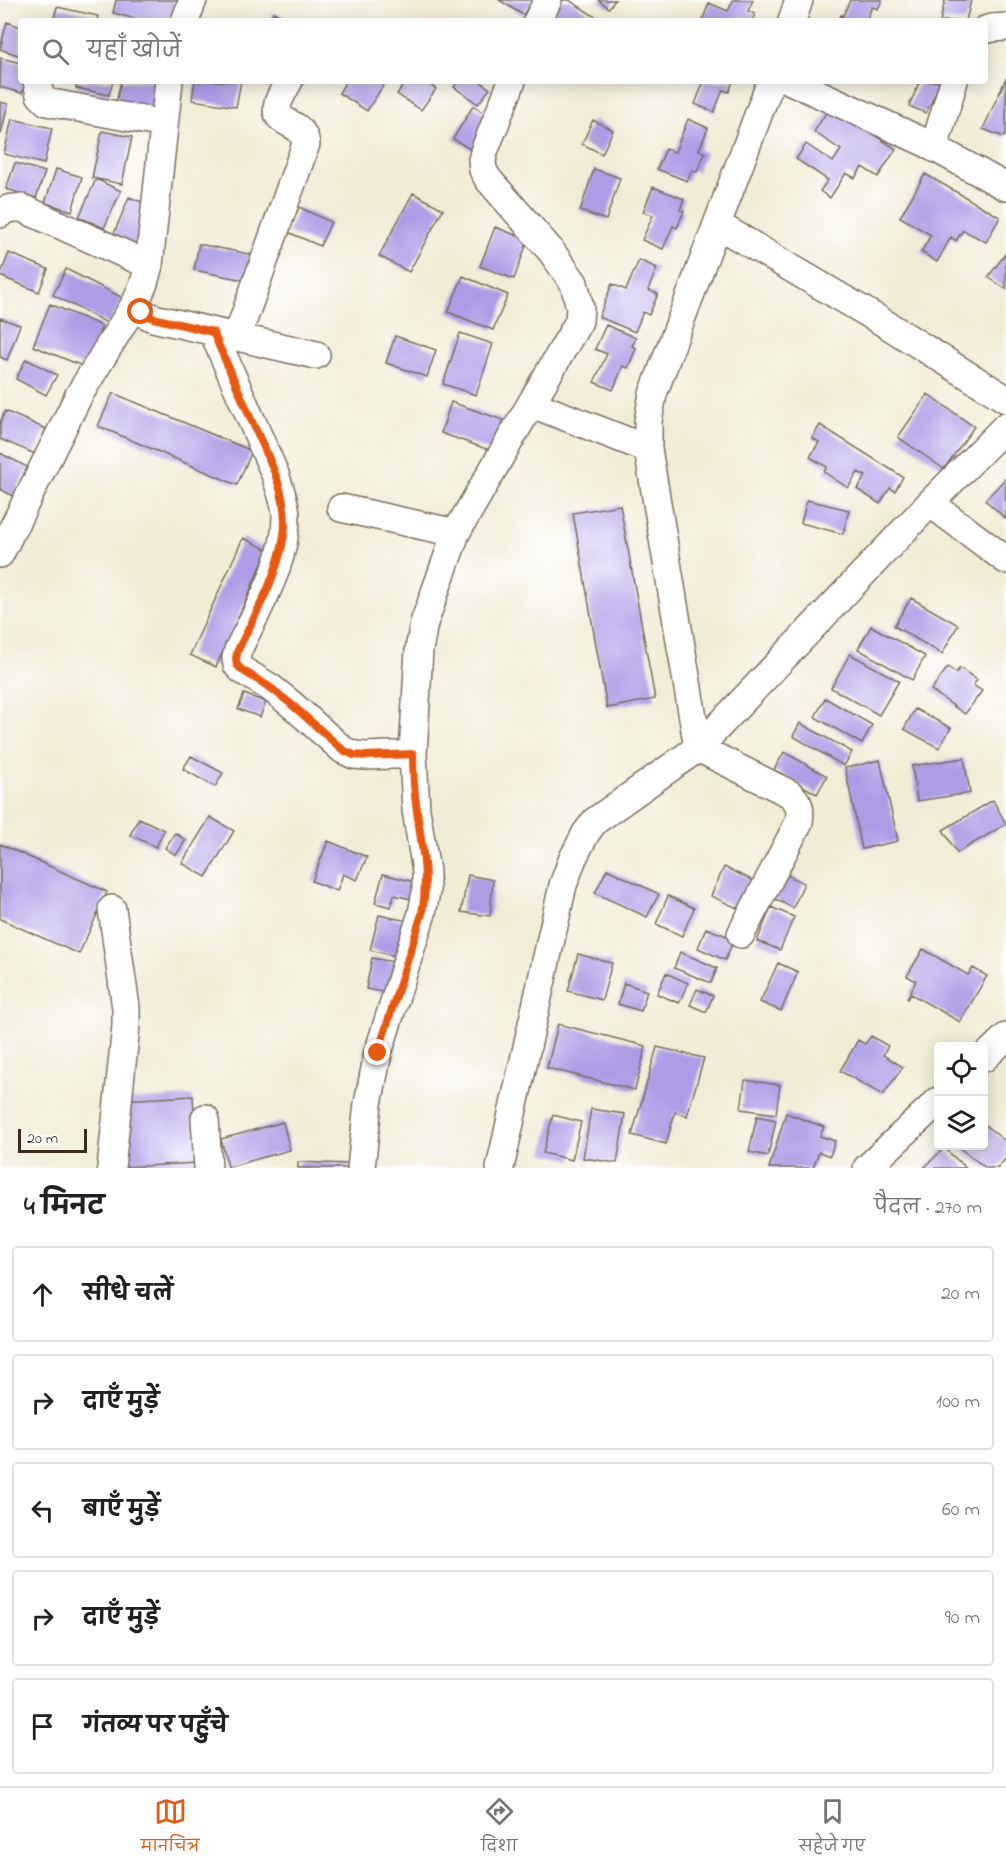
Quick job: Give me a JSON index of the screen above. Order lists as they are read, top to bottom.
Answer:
{
  "scale_bar": "20 m",
  "page": {
    "search": "यहाँ खोजें",
    "scale": "20 m",
    "heading": ["4 मिनट", "पैदल · 270 m"],
    "list": [
      ["सीधे चलें", "20 m"],
      ["दाएँ मुड़ें", "100 m"],
      ["बाएँ मुड़ें", "60 m"],
      ["दाएँ मुड़ें", "90 m"],
      "गंतव्य पर पहुँचे"
    ],
    "nav": ["मानचित्र", "दिशा", "सहेजे गए"]
  }
}
